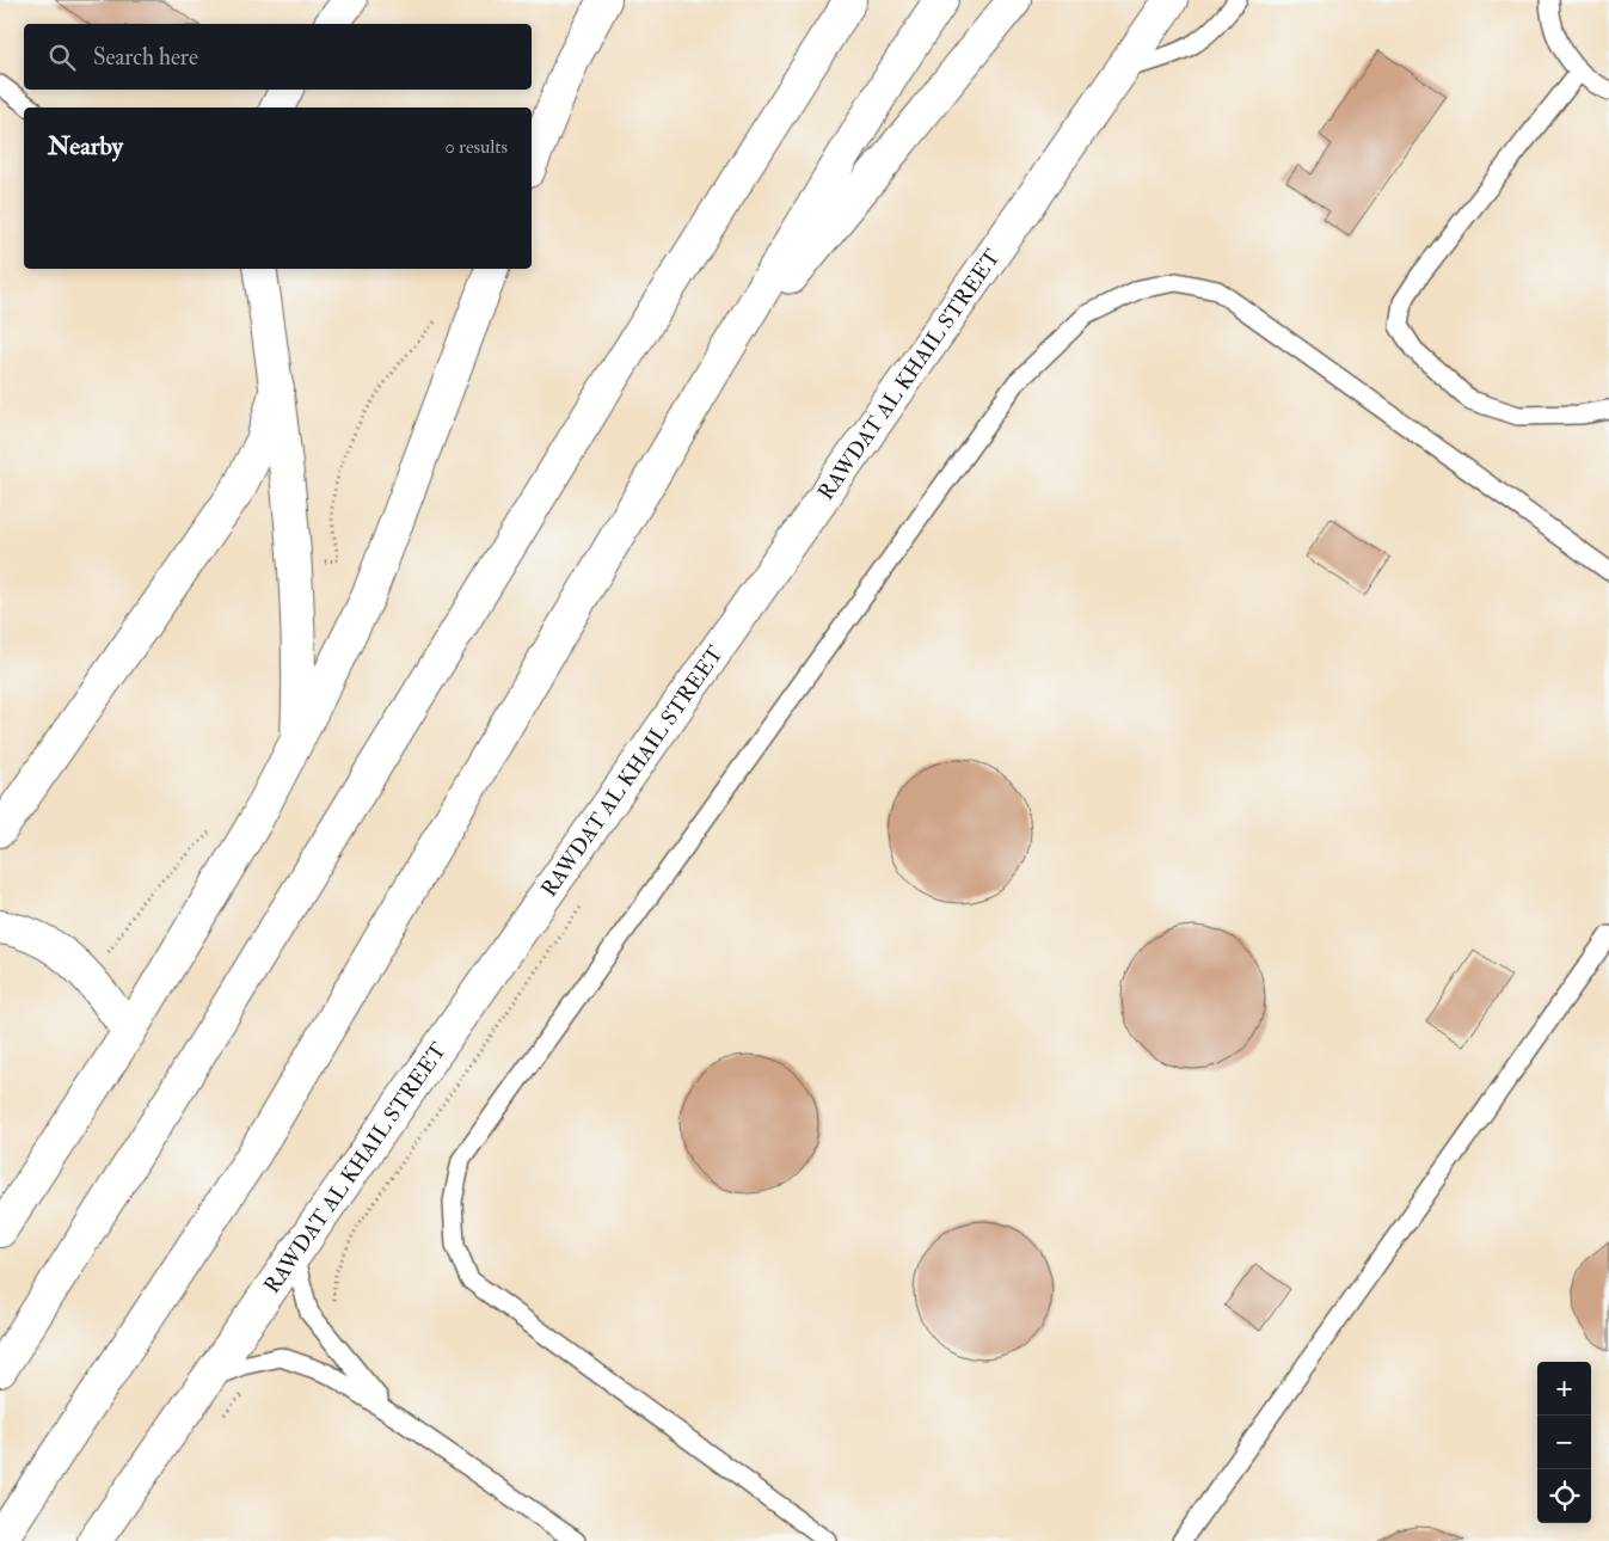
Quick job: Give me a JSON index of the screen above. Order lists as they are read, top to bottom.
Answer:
{
  "streets": {
    "main road": ["RAWDAT AL KHAIL STREET"]
  },
  "page": {
    "search": "Search here",
    "heading": ["Nearby", "0 results"],
    "map_buttons": ["+", "−"]
  }
}
